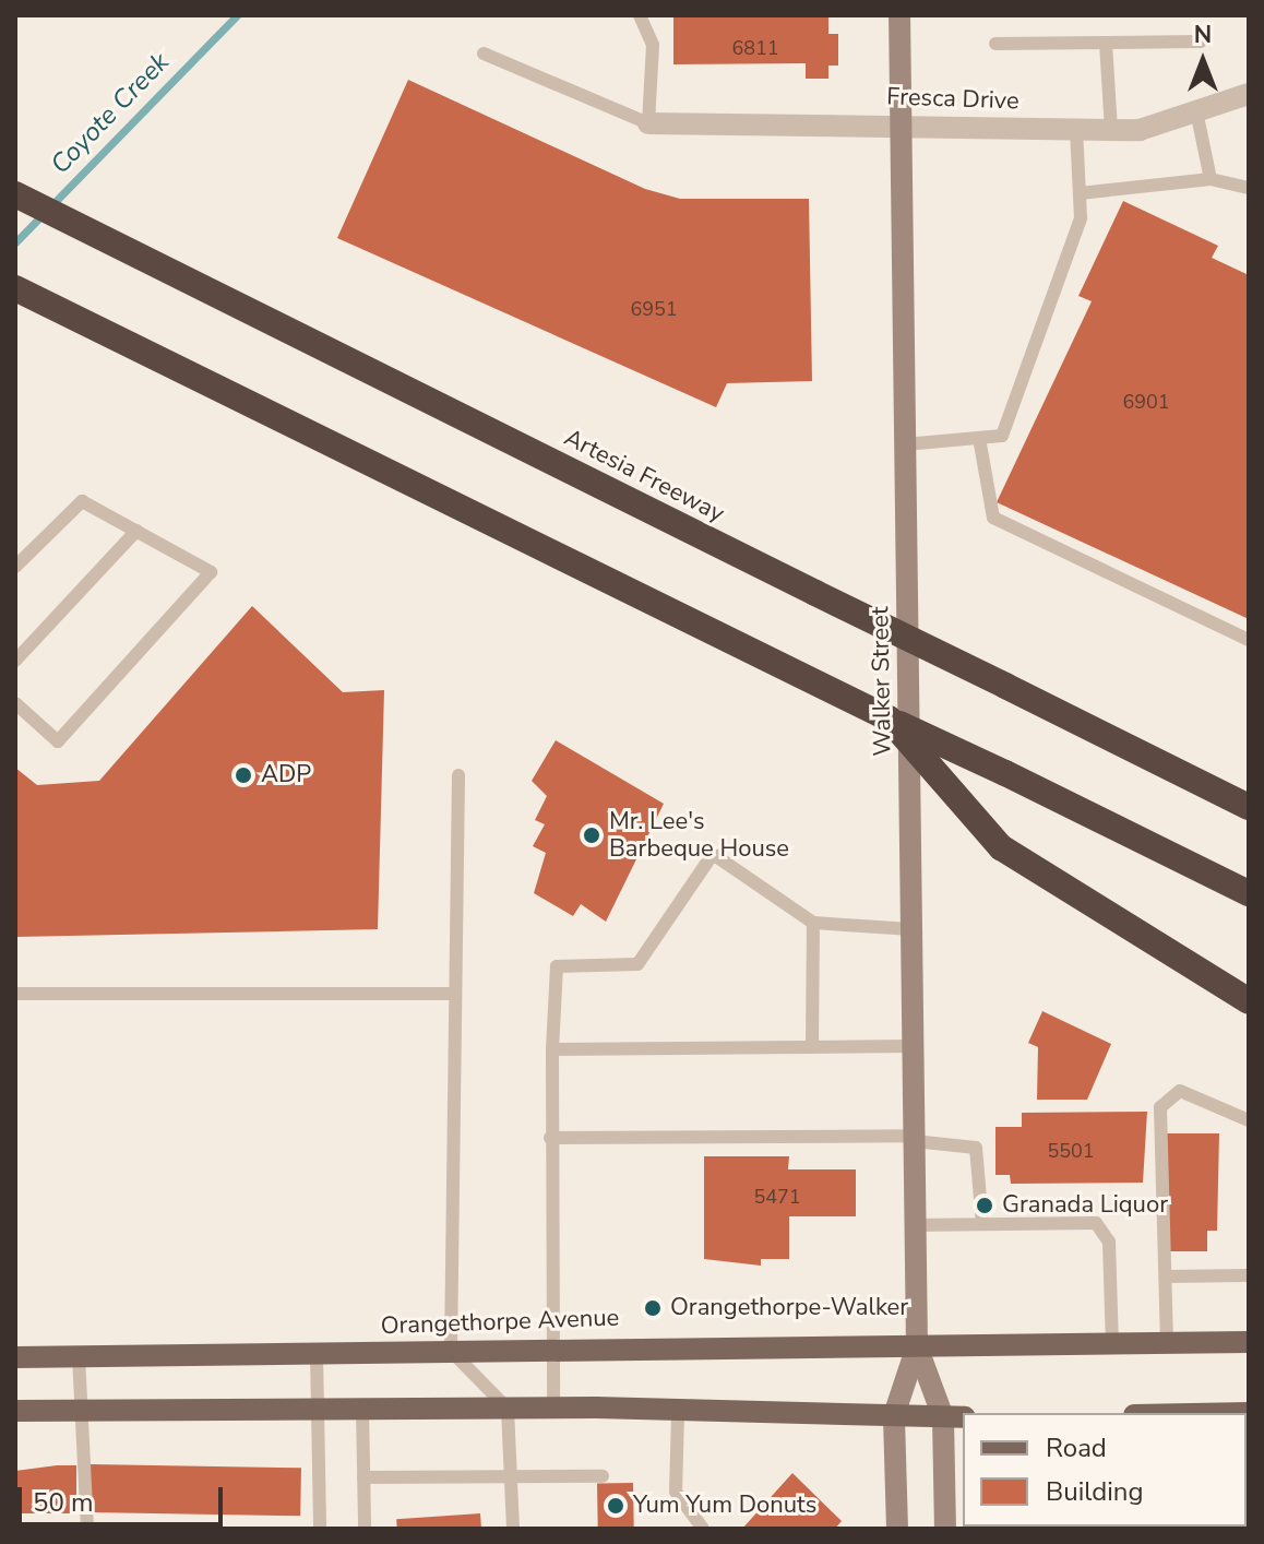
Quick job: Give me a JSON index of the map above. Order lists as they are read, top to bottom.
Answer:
{
  "streets": {
    "highway": ["Artesia Freeway"],
    "main road": ["Walker Street", "Orangethorpe Avenue"],
    "street": ["Fresca Drive"]
  },
  "crossings": [
    ["Fresca Drive", "Walker Street"],
    ["Walker Street", "Orangethorpe Avenue"]
  ],
  "water": ["Coyote Creek"],
  "places": [
    "ADP",
    "Mr. Lee's Barbeque House",
    "Granada Liquor",
    "Orangethorpe-Walker",
    "Yum Yum Donuts"
  ],
  "house_numbers": [
    "6811",
    "6951",
    "6901",
    "5501",
    "5471"
  ],
  "legend": ["Road", "Building"],
  "scale_bar": "50 m",
  "north": "top"
}
